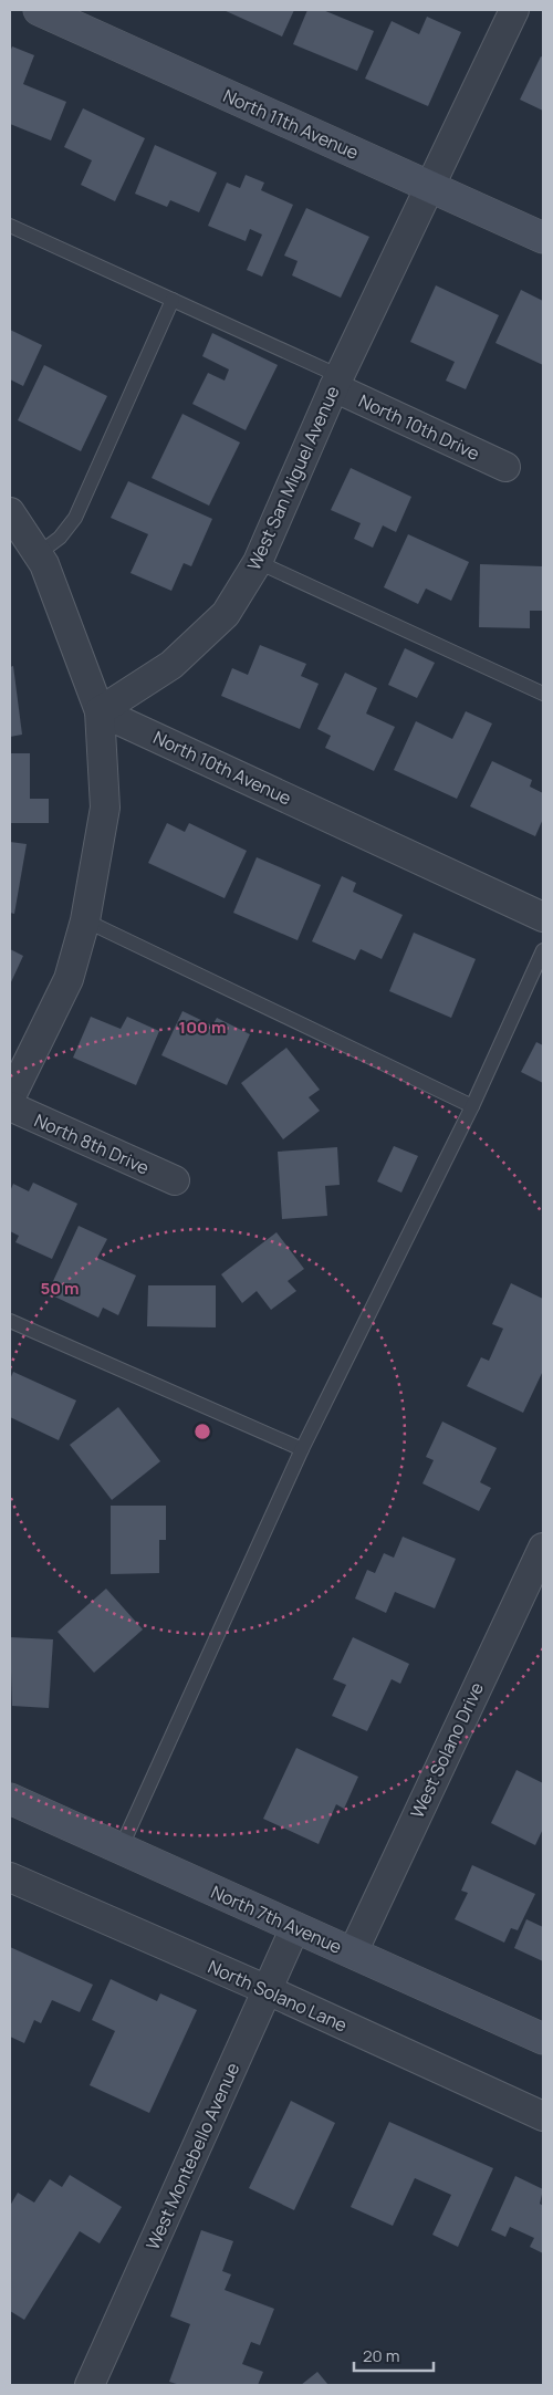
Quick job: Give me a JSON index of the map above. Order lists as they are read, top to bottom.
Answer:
{
  "streets": {
    "main road": ["North 11th Avenue", "North 7th Avenue"],
    "street": [
      "North 10th Drive",
      "West San Miguel Avenue",
      "North 10th Avenue",
      "North 8th Drive",
      "West Solano Drive",
      "North Solano Lane",
      "West Montebello Avenue"
    ]
  },
  "crossings": [
    ["North 11th Avenue", "West San Miguel Avenue"],
    ["North 10th Drive", "West San Miguel Avenue"],
    ["West San Miguel Avenue", "North 10th Avenue"],
    ["West Solano Drive", "North 7th Avenue"],
    ["North 7th Avenue", "West Montebello Avenue"],
    ["North Solano Lane", "West Montebello Avenue"]
  ],
  "scale_bar": "20 m",
  "rings": ["100 m", "50 m"]
}
